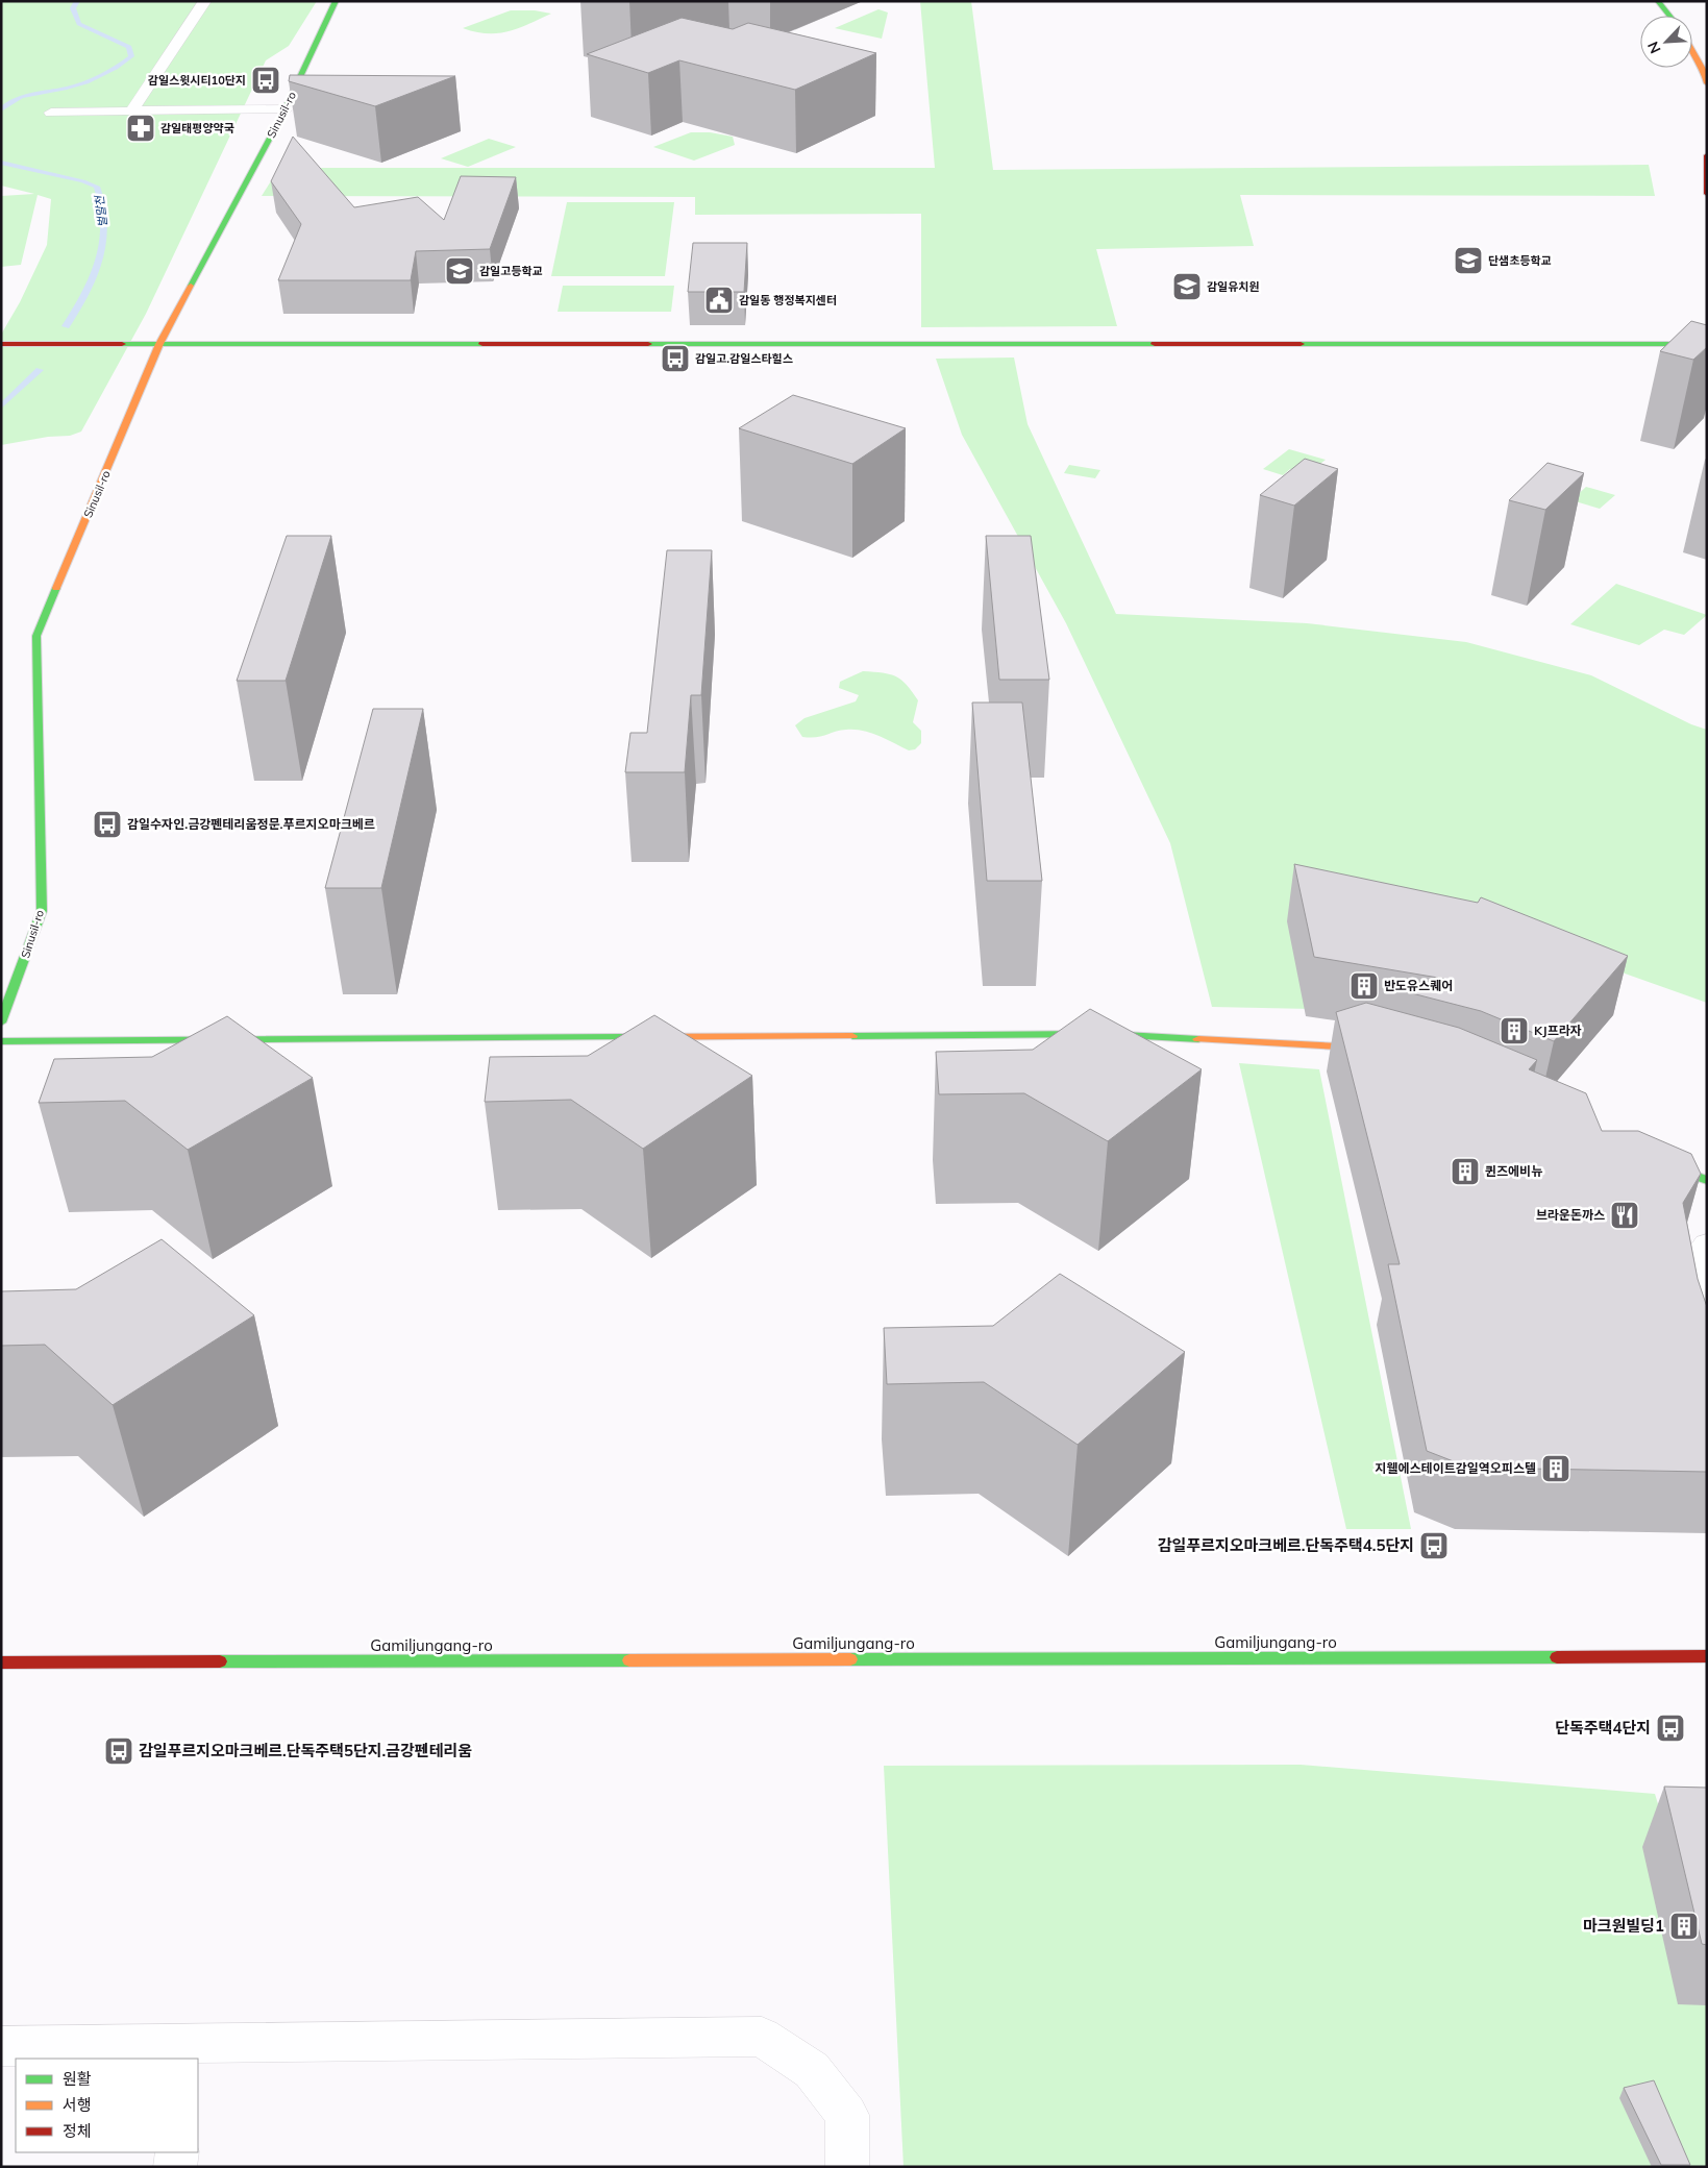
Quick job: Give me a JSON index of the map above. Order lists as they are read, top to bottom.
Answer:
{
  "streets": {
    "street": ["Sinusil-ro", "Gamiljungang-ro"]
  },
  "water": ["벌말천"],
  "places": {
    "bus stop": [
      "감일스윗시티10단지",
      "감일고.감일스타힐스",
      "감일수자인.금강펜테리움정문.푸르지오마크베르",
      "감일푸르지오마크베르.단독주택4.5단지",
      "단독주택4단지",
      "감일푸르지오마크베르.단독주택5단지.금강펜테리움"
    ],
    "pharmacy": ["감일태평양약국"],
    "school or university": ["단샘초등학교", "감일고등학교", "감일유치원"],
    "public building": ["감일동 행정복지센터"],
    "building": [
      "반도유스퀘어",
      "KJ프라자",
      "퀸즈에비뉴",
      "지웰에스테이트감일역오피스텔",
      "마크원빌딩1"
    ],
    "restaurant": ["브라운돈까스"]
  },
  "legend": ["원활", "서행", "정체"],
  "north": "bottom left"
}
